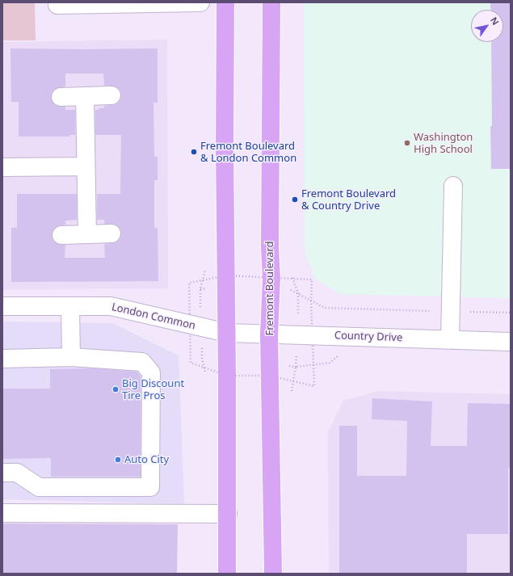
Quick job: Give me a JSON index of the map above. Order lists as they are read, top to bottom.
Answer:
{
  "streets": {
    "main road": ["Fremont Boulevard"],
    "street": ["London Common", "Country Drive"]
  },
  "crossings": [
    ["Fremont Boulevard", "Country Drive"],
    ["London Common", "Country Drive"]
  ],
  "places": [
    "Washington High School",
    "Fremont Boulevard & London Common",
    "Fremont Boulevard & Country Drive",
    "Big Discount Tire Pros",
    "Auto City"
  ],
  "north": "top right"
}
